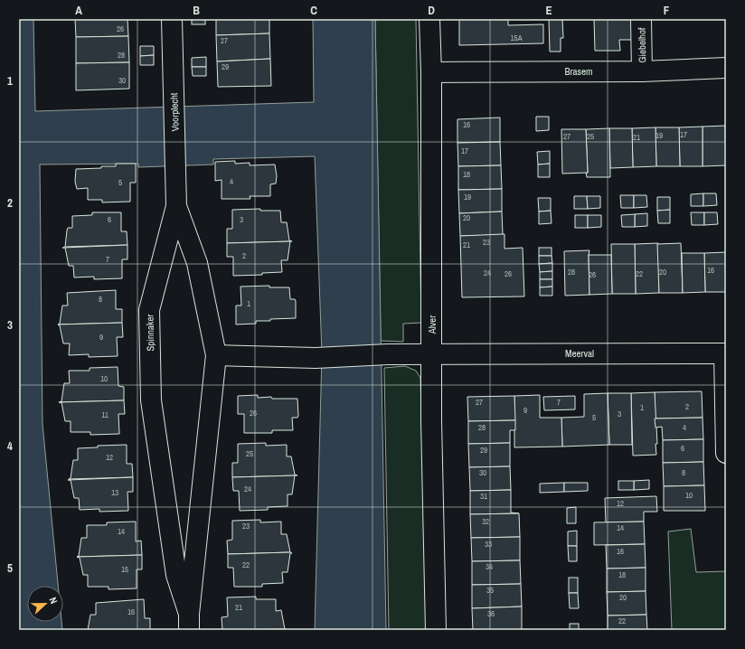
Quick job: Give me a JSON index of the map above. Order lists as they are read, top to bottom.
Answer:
{
  "streets": {
    "street": [
      "Giebelhof",
      "Brasem",
      "Voorplecht",
      "Alver",
      "Spinnaker",
      "Meerval"
    ]
  },
  "crossings": [
    ["Giebelhof", "Brasem"],
    ["Brasem", "Alver"],
    ["Voorplecht", "Spinnaker"],
    ["Alver", "Meerval"]
  ],
  "house_numbers": [
    "26",
    "15A",
    "27",
    "28",
    "29",
    "30",
    "16",
    "17",
    "19",
    "27",
    "25",
    "21",
    "17",
    "18",
    "4",
    "5",
    "19",
    "20",
    "6",
    "3",
    "23",
    "21",
    "2",
    "7",
    "16",
    "28",
    "20",
    "24",
    "26",
    "22",
    "26",
    "8",
    "1",
    "9",
    "10",
    "27",
    "7",
    "2",
    "1",
    "9",
    "26",
    "3",
    "11",
    "5",
    "28",
    "4",
    "6",
    "29",
    "25",
    "12",
    "30",
    "8",
    "24",
    "13",
    "10",
    "31",
    "12",
    "32",
    "23",
    "14",
    "14",
    "33",
    "16",
    "22",
    "34",
    "15",
    "18",
    "35",
    "20",
    "21",
    "16",
    "36",
    "22"
  ],
  "north": "right",
  "grid": {
    "columns": [
      "A",
      "B",
      "C",
      "D",
      "E",
      "F"
    ],
    "rows": [
      "1",
      "2",
      "3",
      "4",
      "5"
    ]
  }
}
